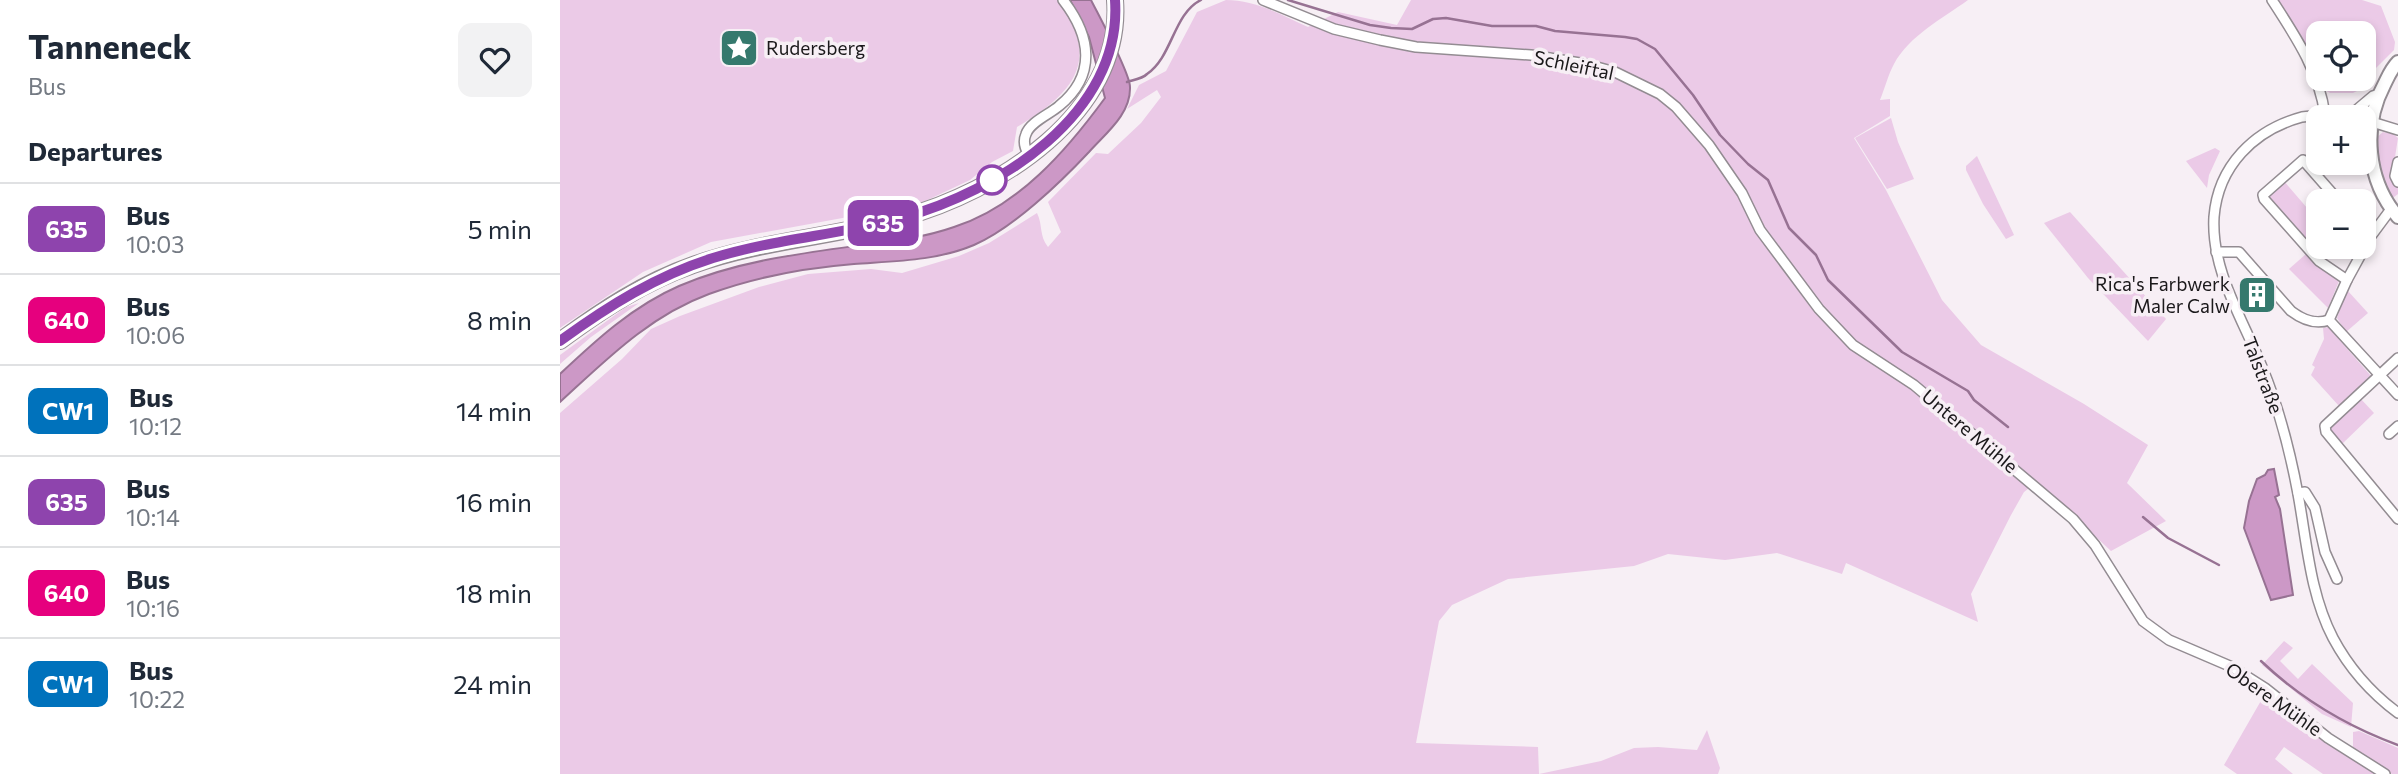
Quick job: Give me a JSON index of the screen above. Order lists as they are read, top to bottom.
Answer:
{
  "streets": {
    "street": [
      "Schleiftal",
      "Talstraße",
      "Untere Mühle",
      "Obere Mühle"
    ]
  },
  "crossings": [
    ["Schleiftal", "Untere Mühle"],
    ["Untere Mühle", "Obere Mühle"]
  ],
  "places": {
    "place": ["Rudersberg"],
    "building": ["Rica's Farbwerk Maler Calw"]
  },
  "lines": ["bus line 635"],
  "page": {
    "heading": [
      ["Tanneneck", "Bus"],
      "Departures"
    ],
    "on_map": "635",
    "map_buttons": ["+", "−"],
    "list": [
      {
        "mark": "635",
        "name": "Bus",
        "note": "10:03",
        "value": "5 min"
      },
      {
        "mark": "640",
        "name": "Bus",
        "note": "10:06",
        "value": "8 min"
      },
      {
        "mark": "CW1",
        "name": "Bus",
        "note": "10:12",
        "value": "14 min"
      },
      {
        "mark": "635",
        "name": "Bus",
        "note": "10:14",
        "value": "16 min"
      },
      {
        "mark": "640",
        "name": "Bus",
        "note": "10:16",
        "value": "18 min"
      },
      {
        "mark": "CW1",
        "name": "Bus",
        "note": "10:22",
        "value": "24 min"
      }
    ]
  }
}
